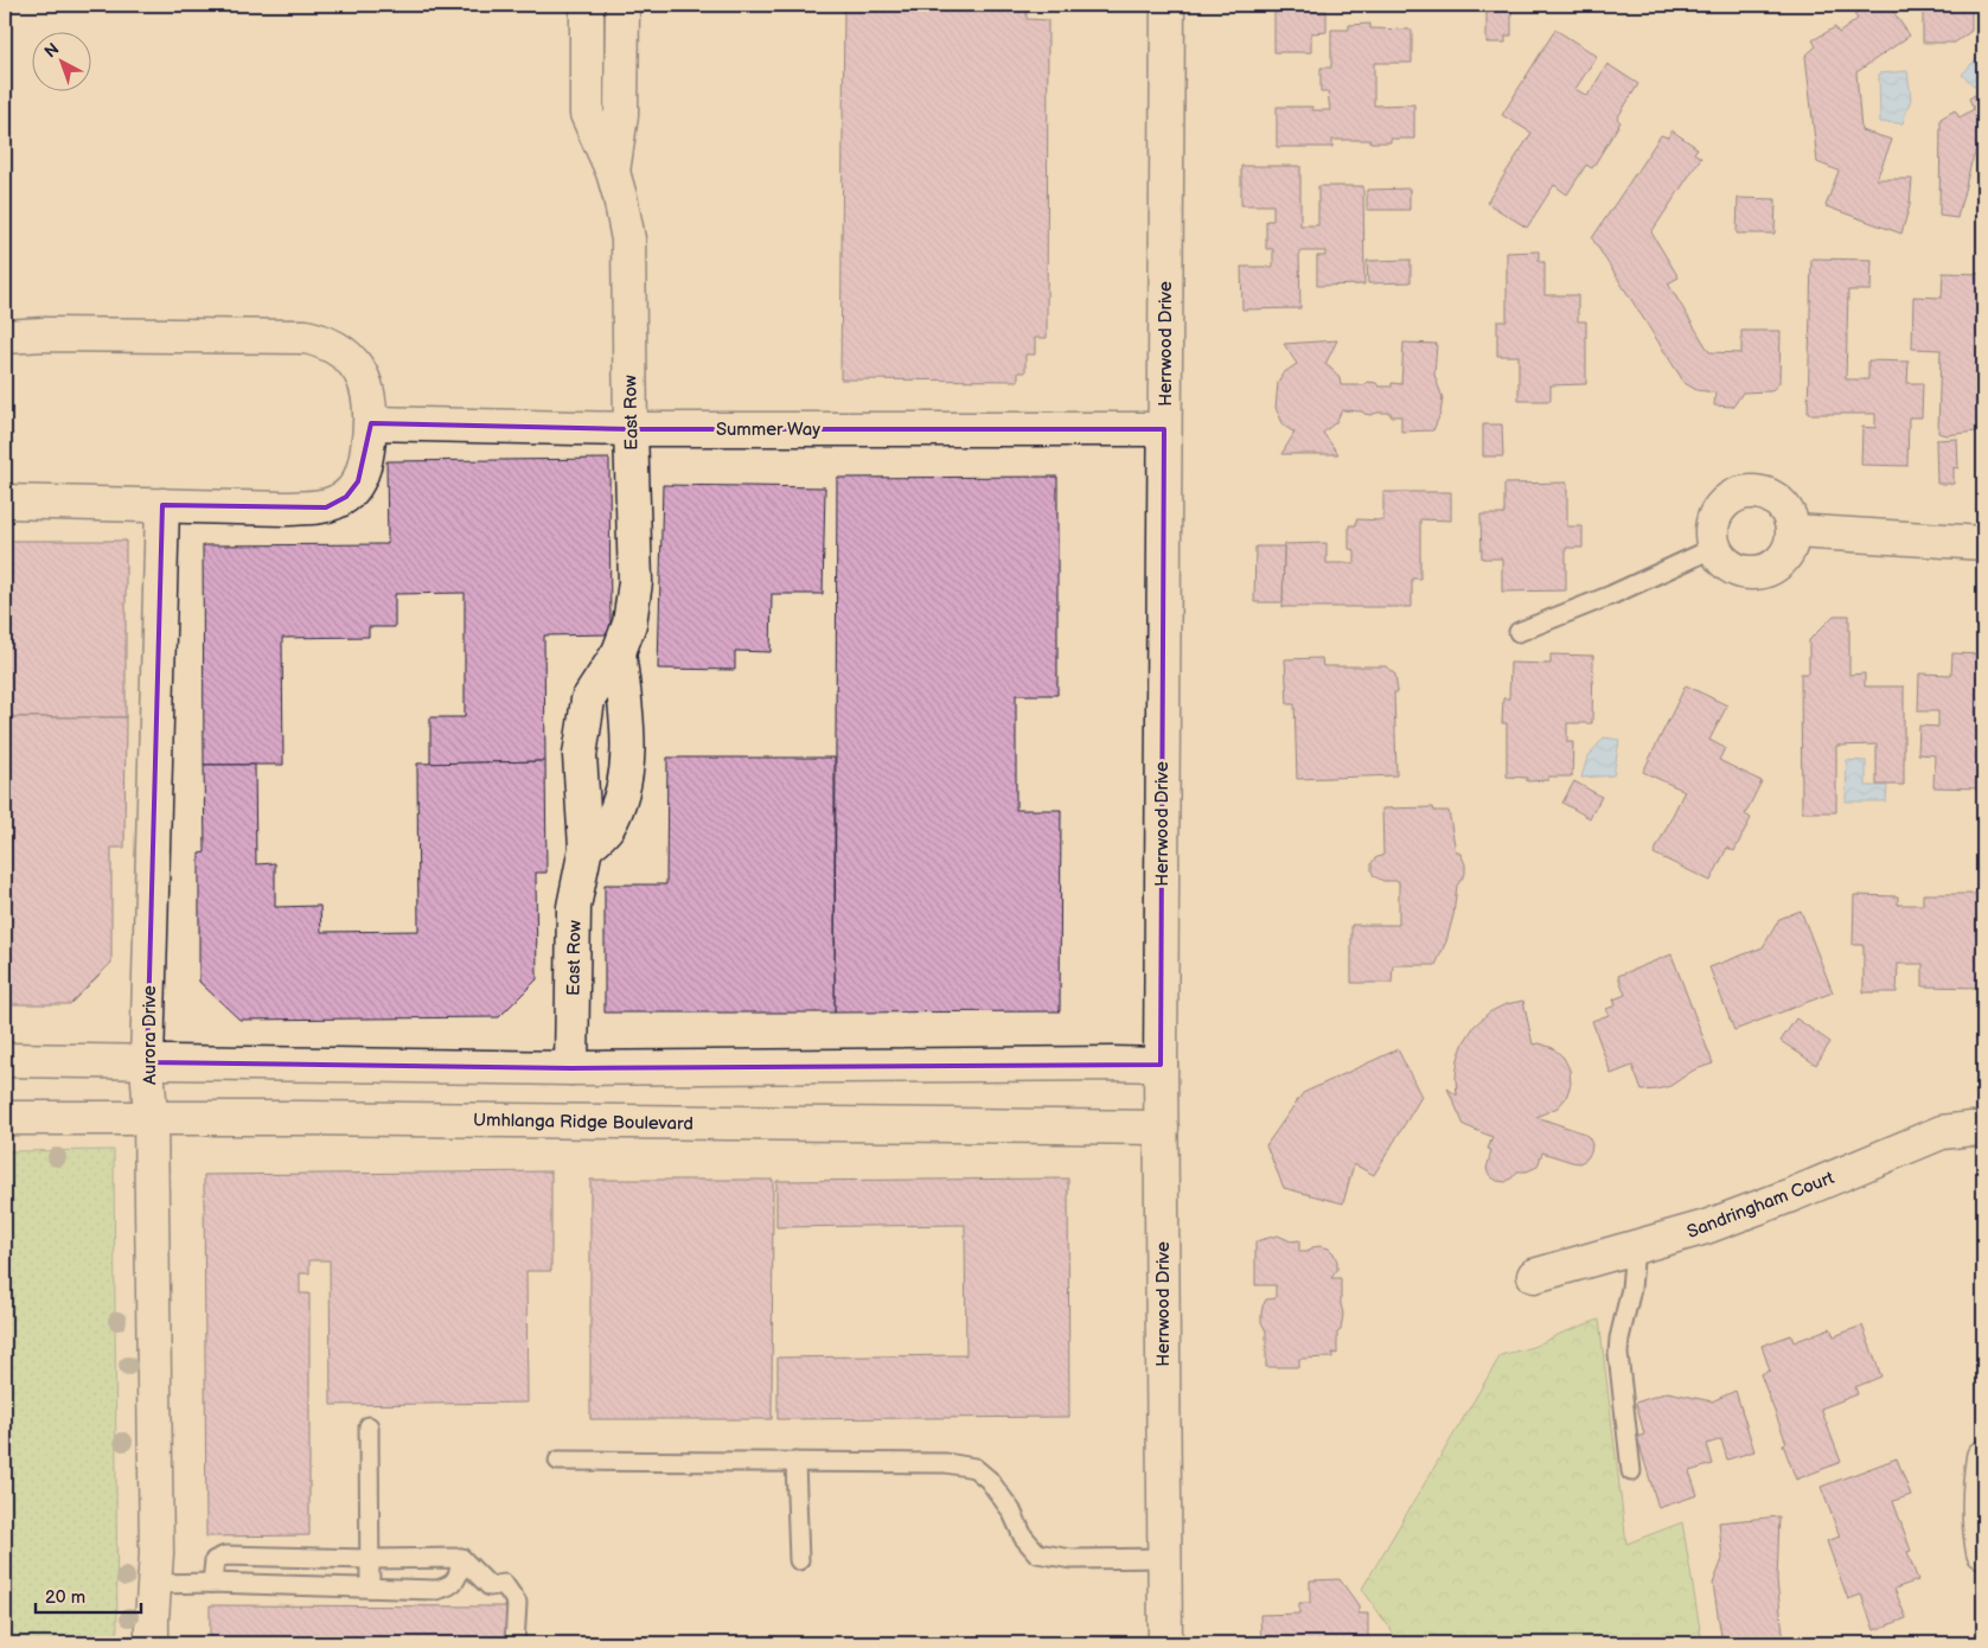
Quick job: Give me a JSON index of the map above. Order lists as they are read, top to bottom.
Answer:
{
  "streets": {
    "street": [
      "Herrwood Drive",
      "East Row",
      "Summer Way",
      "Aurora Drive",
      "Umhlanga Ridge Boulevard",
      "Sandringham Court"
    ]
  },
  "crossings": [
    ["Herrwood Drive", "Summer Way"],
    ["Herrwood Drive", "Umhlanga Ridge Boulevard"],
    ["East Row", "Summer Way"],
    ["Aurora Drive", "Umhlanga Ridge Boulevard"]
  ],
  "scale_bar": "20 m",
  "north": "top left"
}
